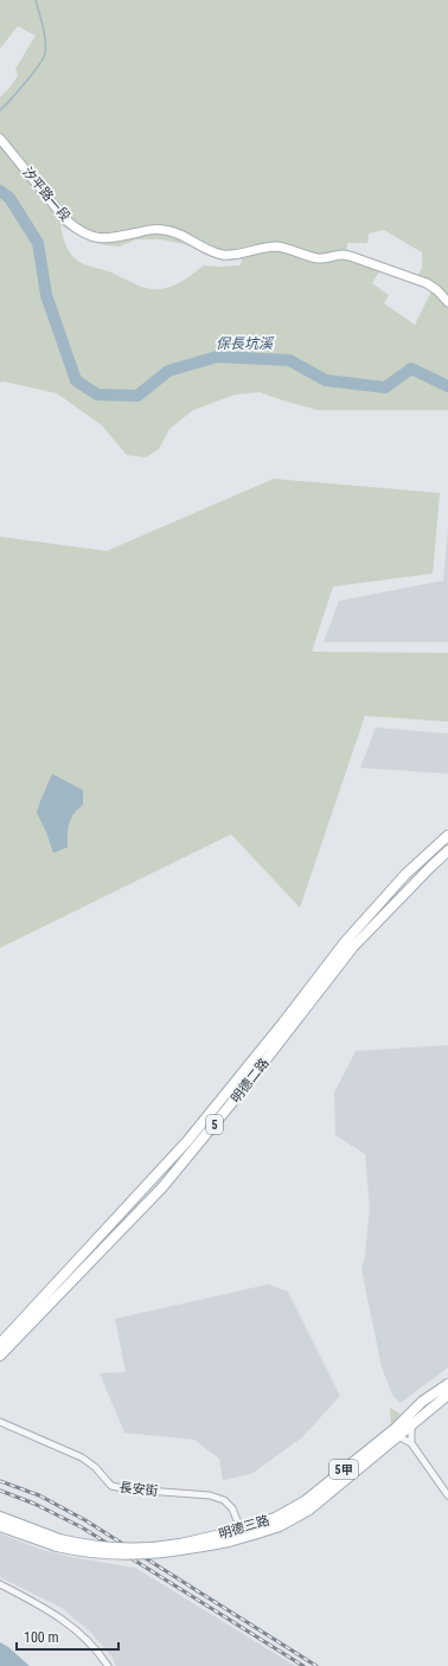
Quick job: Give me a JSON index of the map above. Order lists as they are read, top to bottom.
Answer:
{
  "streets": {
    "main road": [
      "明德二路",
      "5",
      "5甲",
      "明德三路"
    ],
    "street": ["汐平路一段", "長安街"]
  },
  "crossings": [
    ["長安街", "明德三路"]
  ],
  "water": ["保長坑溪"],
  "scale_bar": "100 m"
}
